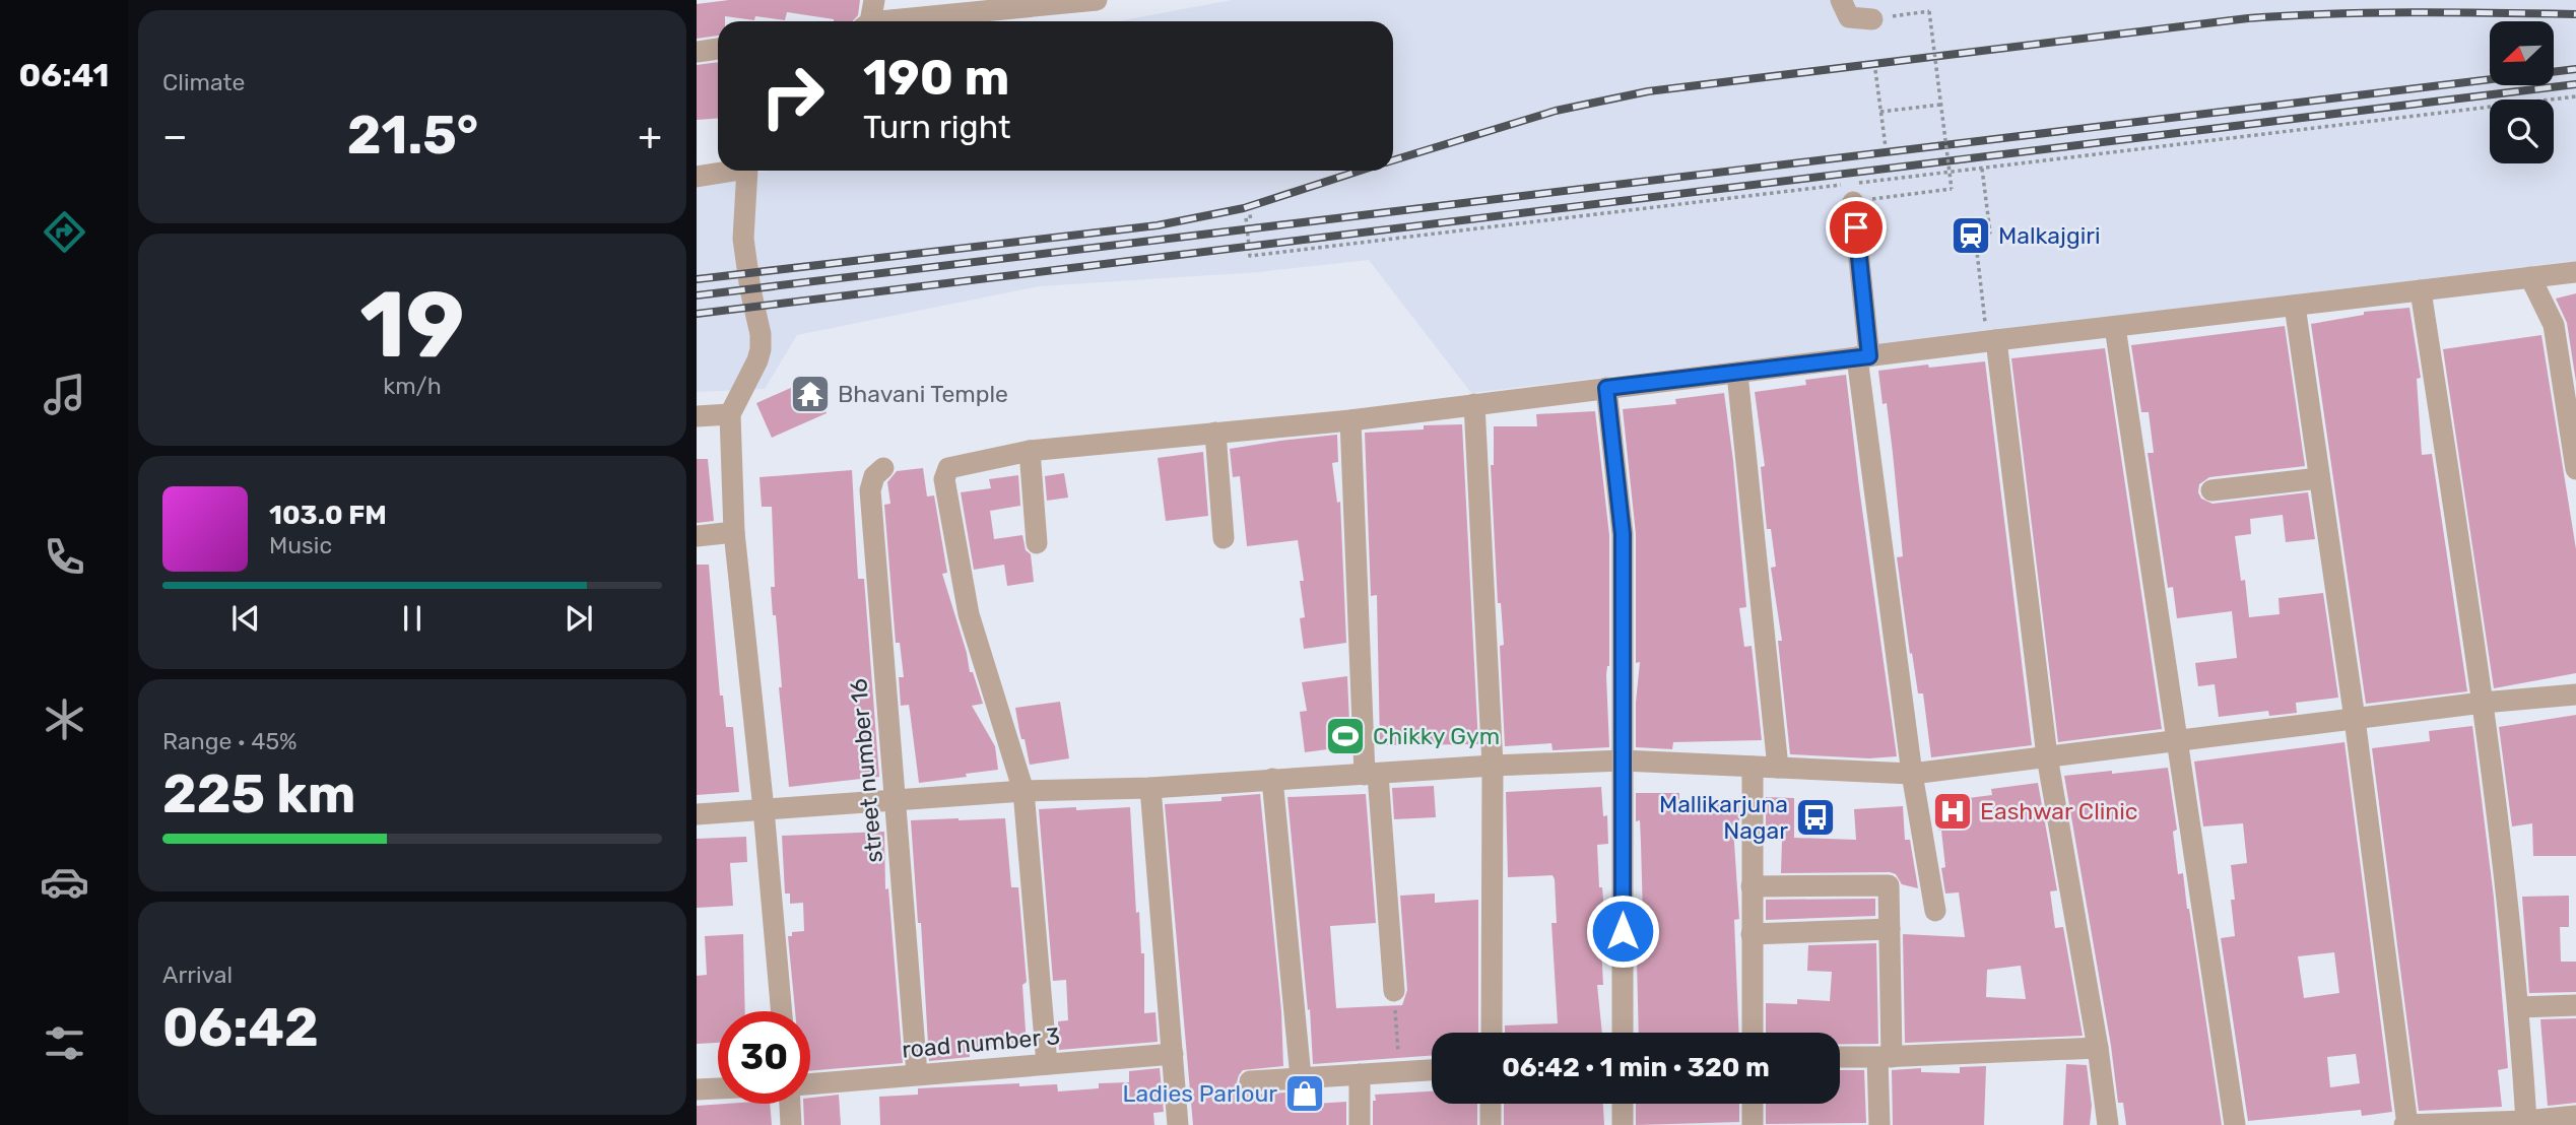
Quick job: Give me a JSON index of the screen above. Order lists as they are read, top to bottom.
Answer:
{
  "streets": {
    "street": ["street number 16", "road number 3"]
  },
  "crossings": [
    ["street number 16", "road number 3"]
  ],
  "places": {
    "station": ["Malkajgiri"],
    "temple": ["Bhavani Temple"],
    "sports": ["Chikky Gym"],
    "hospital": ["Eashwar Clinic"],
    "bus stop": ["Mallikarjuna Nagar"],
    "shop": ["Ladies Parlour"]
  },
  "north": "bottom left",
  "page": {
    "tabs": "06:41",
    "tile": [
      "Climate",
      ["19", "km/h"],
      ["Range · 45%", "225 km"],
      ["Arrival", "06:42"]
    ],
    "turn": ["190 m", "Turn right"],
    "heat": ["−", "21.5°", "+"],
    "song": ["103.0 FM", "Music"],
    "limit": "30",
    "trip": "06:42 · 1 min · 320 m"
  }
}
